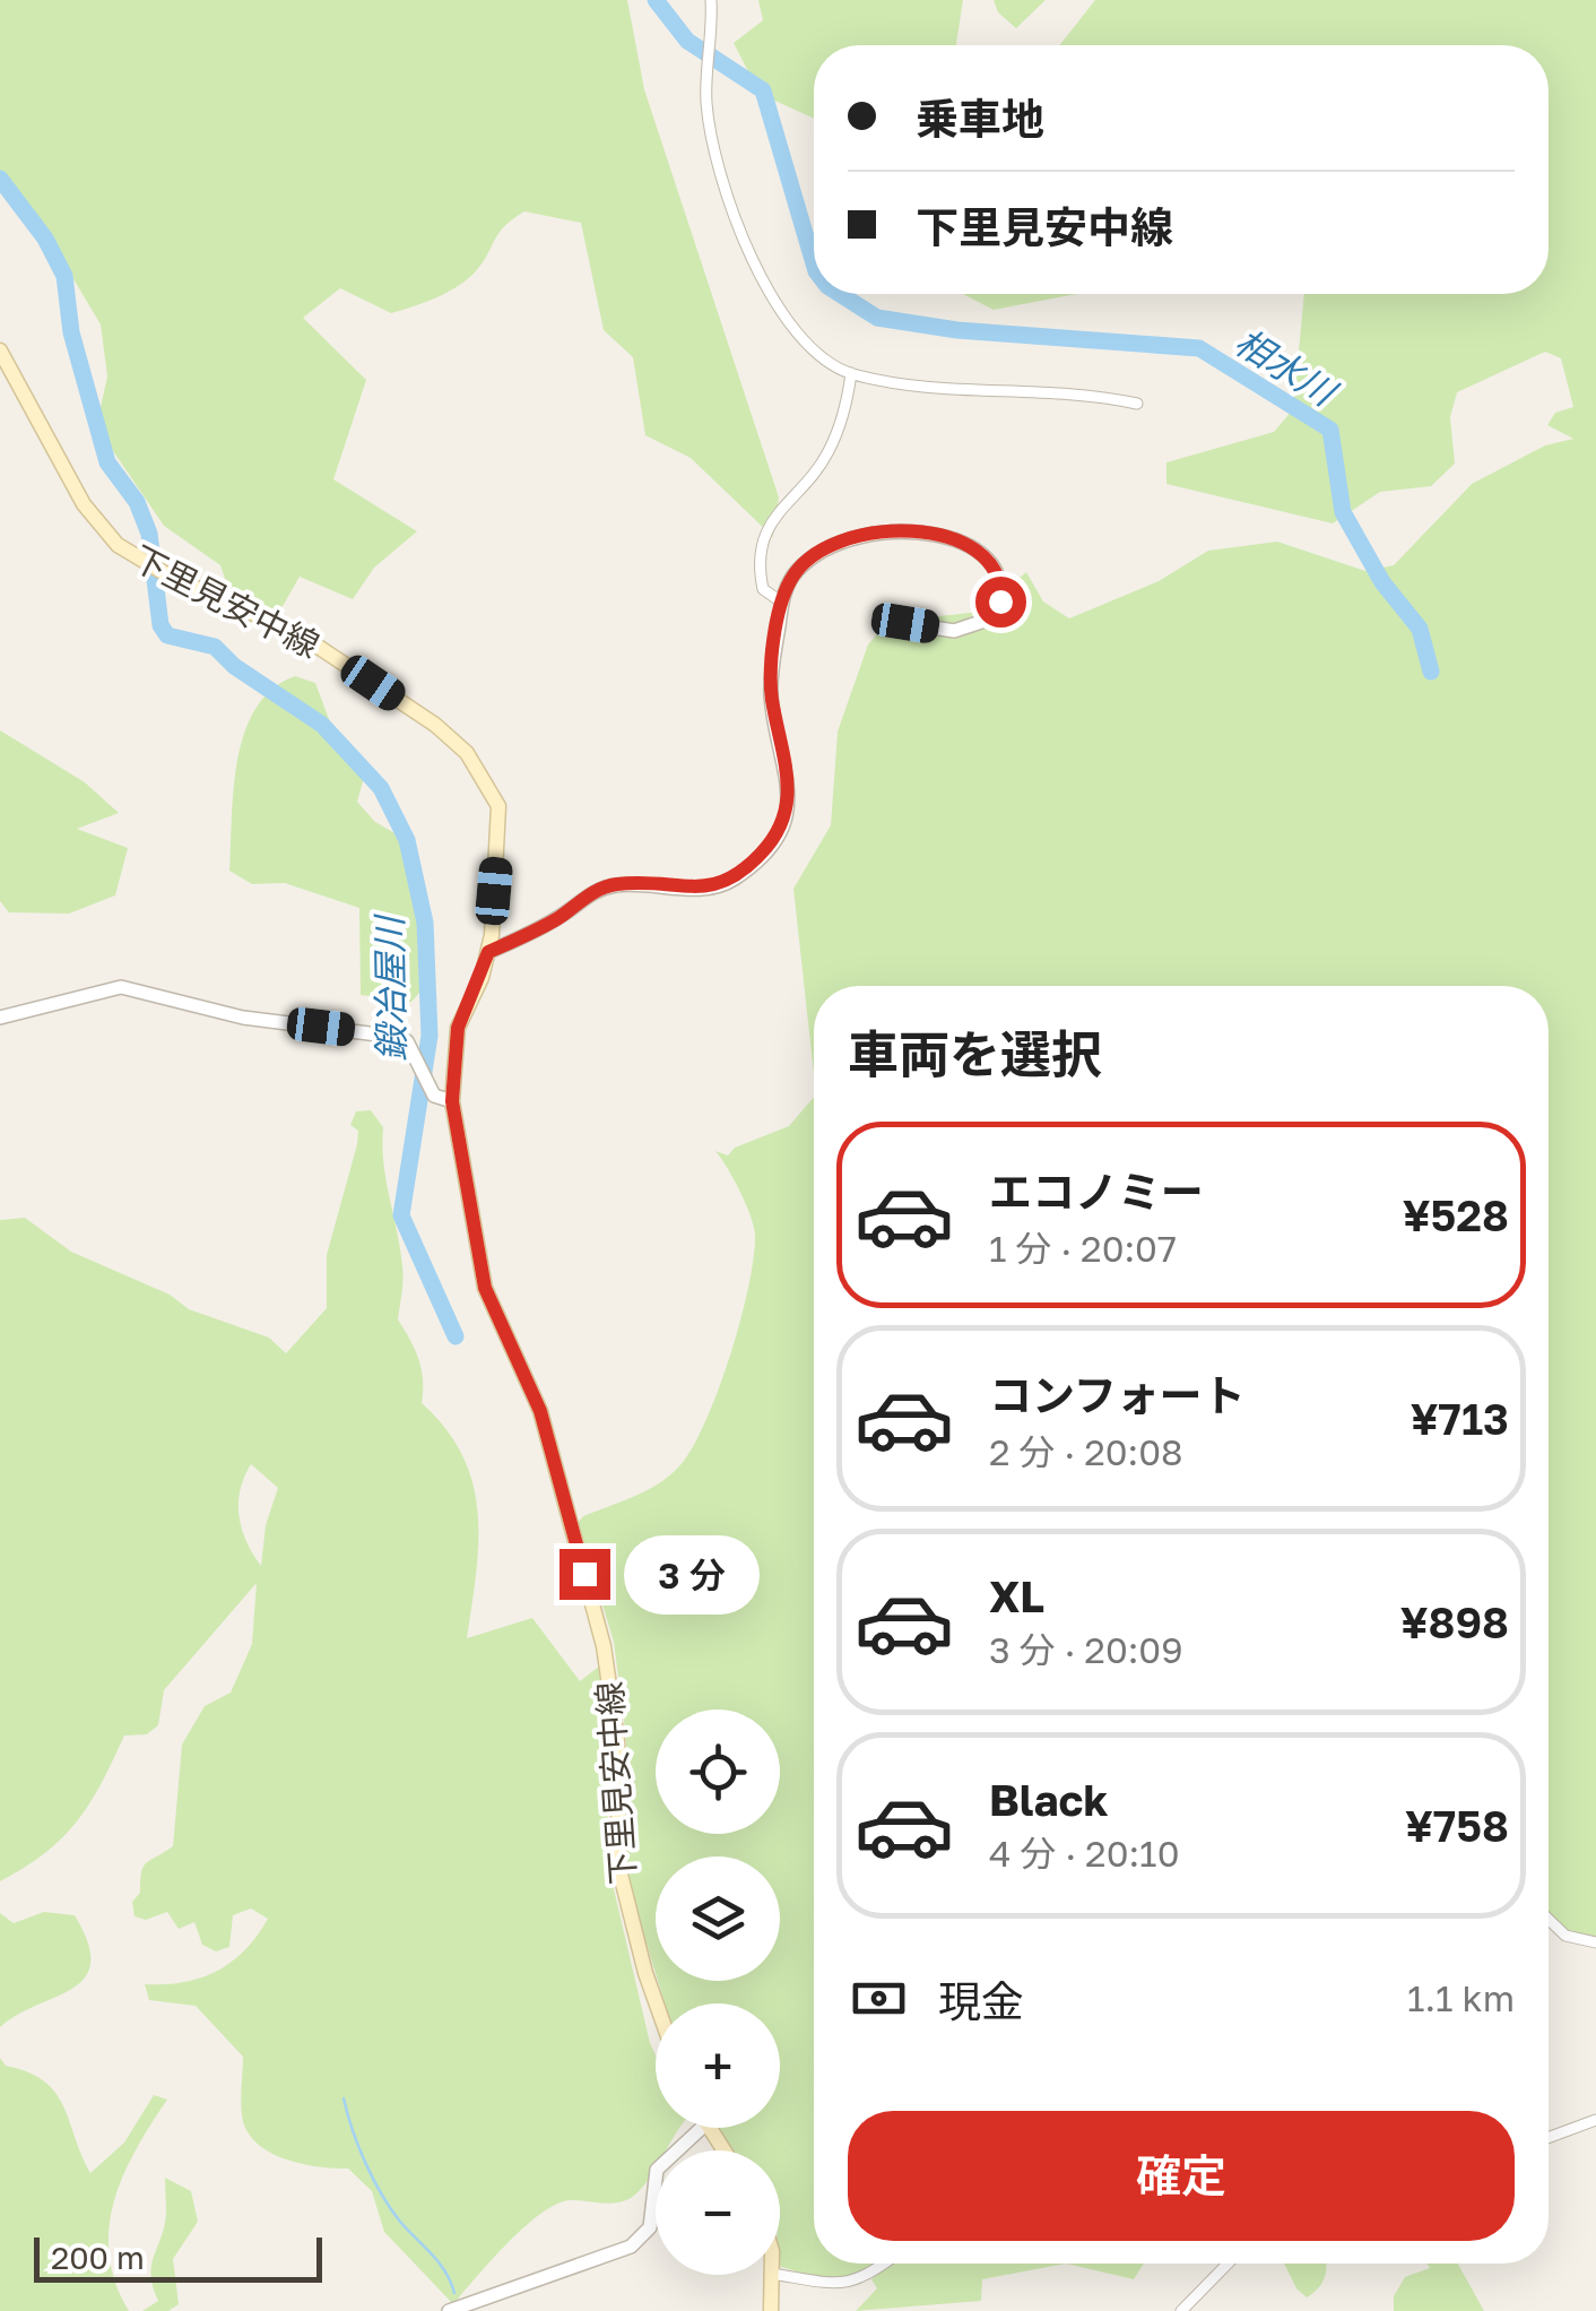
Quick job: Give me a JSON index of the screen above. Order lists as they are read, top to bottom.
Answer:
{
  "streets": {
    "main road": ["下里見安中線"]
  },
  "water": ["相水川", "鍛冶屋川"],
  "scale_bar": "200 m",
  "page": {
    "banner": ["乗車地", "下里見安中線"],
    "heading": "車両を選択",
    "list": [
      {
        "name": "エコノミー",
        "note": "1 分 · 20:07",
        "value": "¥528"
      },
      {
        "name": "コンフォート",
        "note": "2 分 · 20:08",
        "value": "¥713"
      },
      {
        "name": "XL",
        "note": "3 分 · 20:09",
        "value": "¥898"
      },
      {
        "name": "Black",
        "note": "4 分 · 20:10",
        "value": "¥758"
      }
    ],
    "bubble": "3 分",
    "map_buttons": ["+", "−"],
    "pay": ["現金", "1.1 km"],
    "buttons": "確定",
    "scale": "200 m"
  }
}
